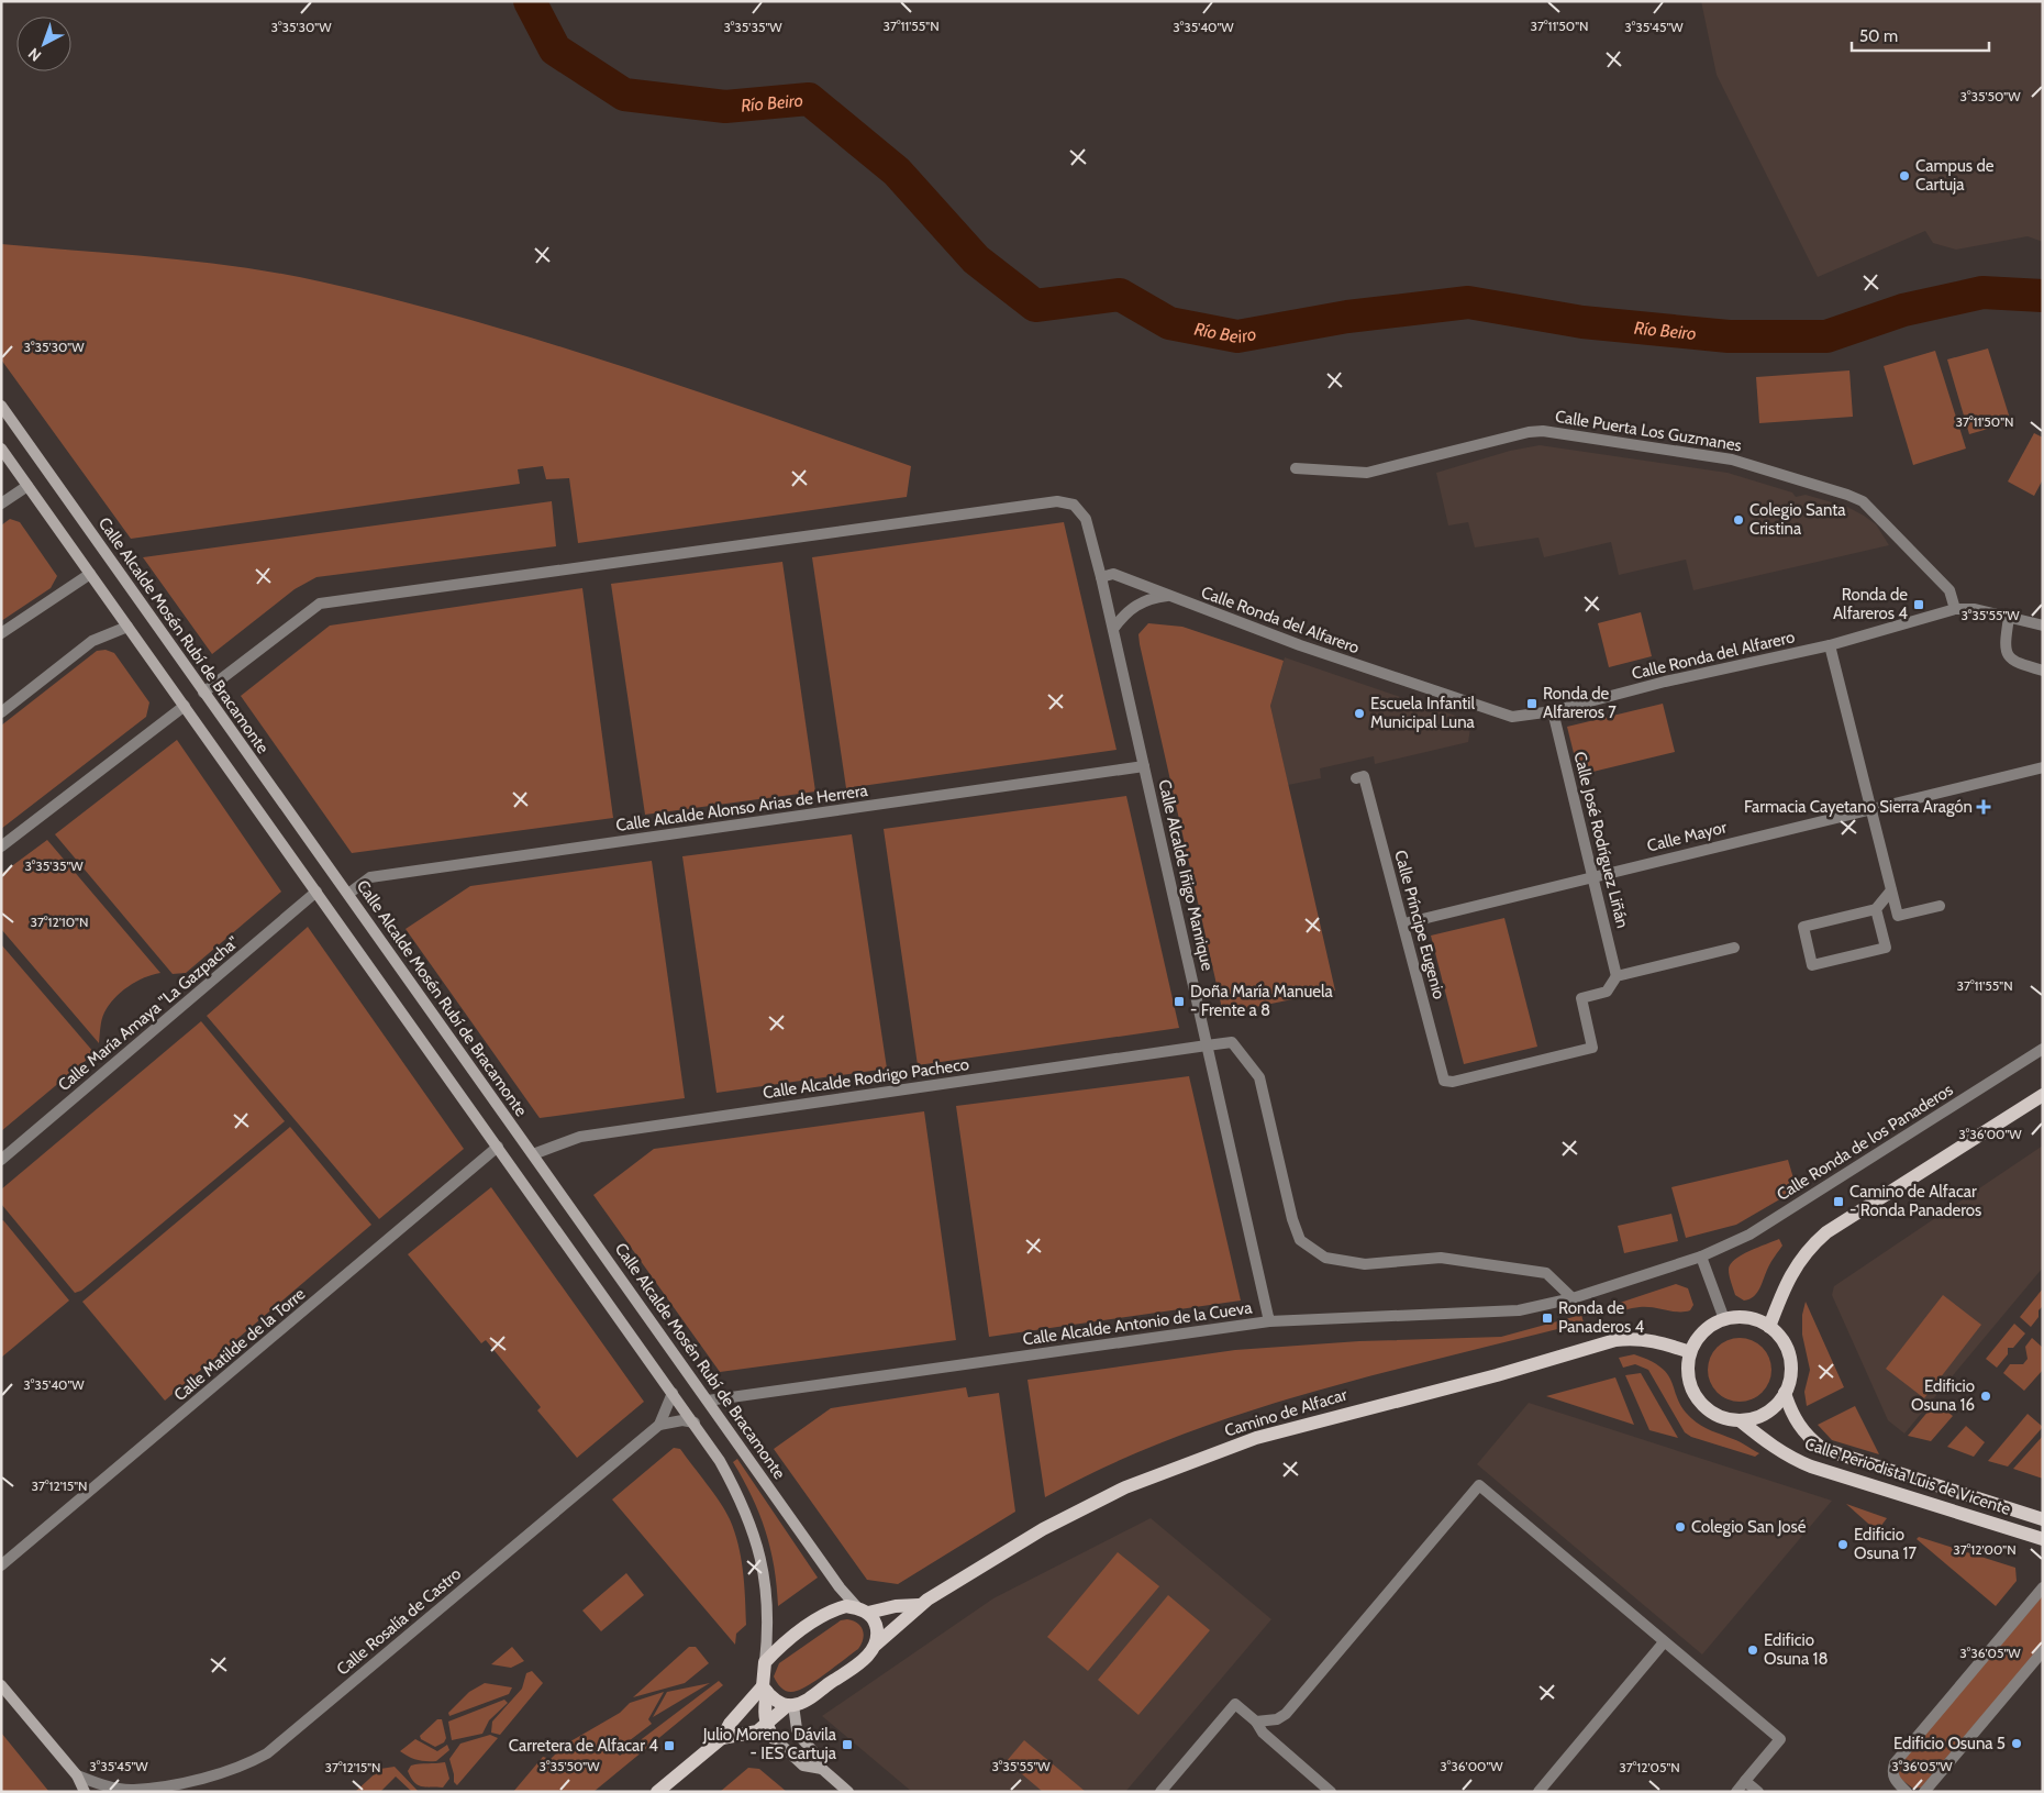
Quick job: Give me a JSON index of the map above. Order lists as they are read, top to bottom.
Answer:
{
  "streets": {
    "main road": ["Calle Alcalde Mosén Rubí de Bracamonte", "Camino de Alfacar", "Calle Periodista Luis de Vicente"],
    "street": [
      "Calle Puerta Los Guzmanes",
      "Calle Ronda del Alfarero",
      "Calle Alcalde Alonso Arias de Herrera",
      "Calle Mayor",
      "Calle José Rodríguez Liñán",
      "Calle Alcalde Iñigo Manrique",
      "Calle Príncipe Eugenio",
      "Calle María Amaya \"La Gazpacha\"",
      "Calle Alcalde Rodrigo Pacheco",
      "Calle Ronda de los Panaderos",
      "Calle Alcalde Antonio de la Cueva",
      "Calle Matilde de la Torre",
      "Calle Rosalía de Castro"
    ]
  },
  "crossings": [
    ["Calle Puerta Los Guzmanes", "Calle Ronda del Alfarero"],
    ["Calle Ronda del Alfarero", "Calle José Rodríguez Liñán"],
    ["Calle Ronda del Alfarero", "Calle Alcalde Iñigo Manrique"],
    ["Calle Alcalde Mosén Rubí de Bracamonte", "Calle Alcalde Alonso Arias de Herrera"],
    ["Calle Alcalde Mosén Rubí de Bracamonte", "Calle Alcalde Iñigo Manrique"],
    ["Calle Alcalde Mosén Rubí de Bracamonte", "Calle Alcalde Rodrigo Pacheco"],
    ["Calle Alcalde Mosén Rubí de Bracamonte", "Calle Alcalde Antonio de la Cueva"],
    ["Calle Alcalde Mosén Rubí de Bracamonte", "Camino de Alfacar"],
    ["Calle Alcalde Alonso Arias de Herrera", "Calle Alcalde Iñigo Manrique"],
    ["Calle Mayor", "Calle José Rodríguez Liñán"],
    ["Calle Mayor", "Calle Príncipe Eugenio"],
    ["Calle José Rodríguez Liñán", "Calle Príncipe Eugenio"],
    ["Calle Alcalde Iñigo Manrique", "Calle Alcalde Rodrigo Pacheco"],
    ["Calle Alcalde Iñigo Manrique", "Calle Alcalde Antonio de la Cueva"],
    ["Calle Ronda de los Panaderos", "Calle Alcalde Antonio de la Cueva"],
    ["Camino de Alfacar", "Calle Periodista Luis de Vicente"]
  ],
  "water": ["Río Beiro"],
  "places": {
    "other": [
      "Campus de Cartuja",
      "Colegio Santa Cristina",
      "Escuela Infantil Municipal Luna",
      "Edificio Osuna 16",
      "Colegio San José",
      "Edificio Osuna 17",
      "Edificio Osuna 18",
      "Edificio Osuna 5"
    ],
    "transit": [
      "Ronda de Alfareros 4",
      "Ronda de Alfareros 7",
      "Doña María Manuela - Frente a 8",
      "Camino de Alfacar - Ronda Panaderos",
      "Ronda de Panaderos 4",
      "Julio Moreno Dávila - IES Cartuja",
      "Carretera de Alfacar 4"
    ],
    "health": ["Farmacia Cayetano Sierra Aragón"]
  },
  "scale_bar": "50 m",
  "north": "bottom left",
  "coordinates": [
    "37°11'55\"N",
    "37°11'50\"N",
    "3°35'35\"W",
    "3°35'30\"W",
    "3°35'40\"W",
    "3°35'45\"W",
    "3°35'50\"W",
    "3°35'55\"W",
    "37°12'10\"N",
    "3°36'00\"W",
    "37°12'15\"N",
    "37°12'00\"N",
    "3°36'05\"W",
    "37°12'05\"N"
  ]
}
